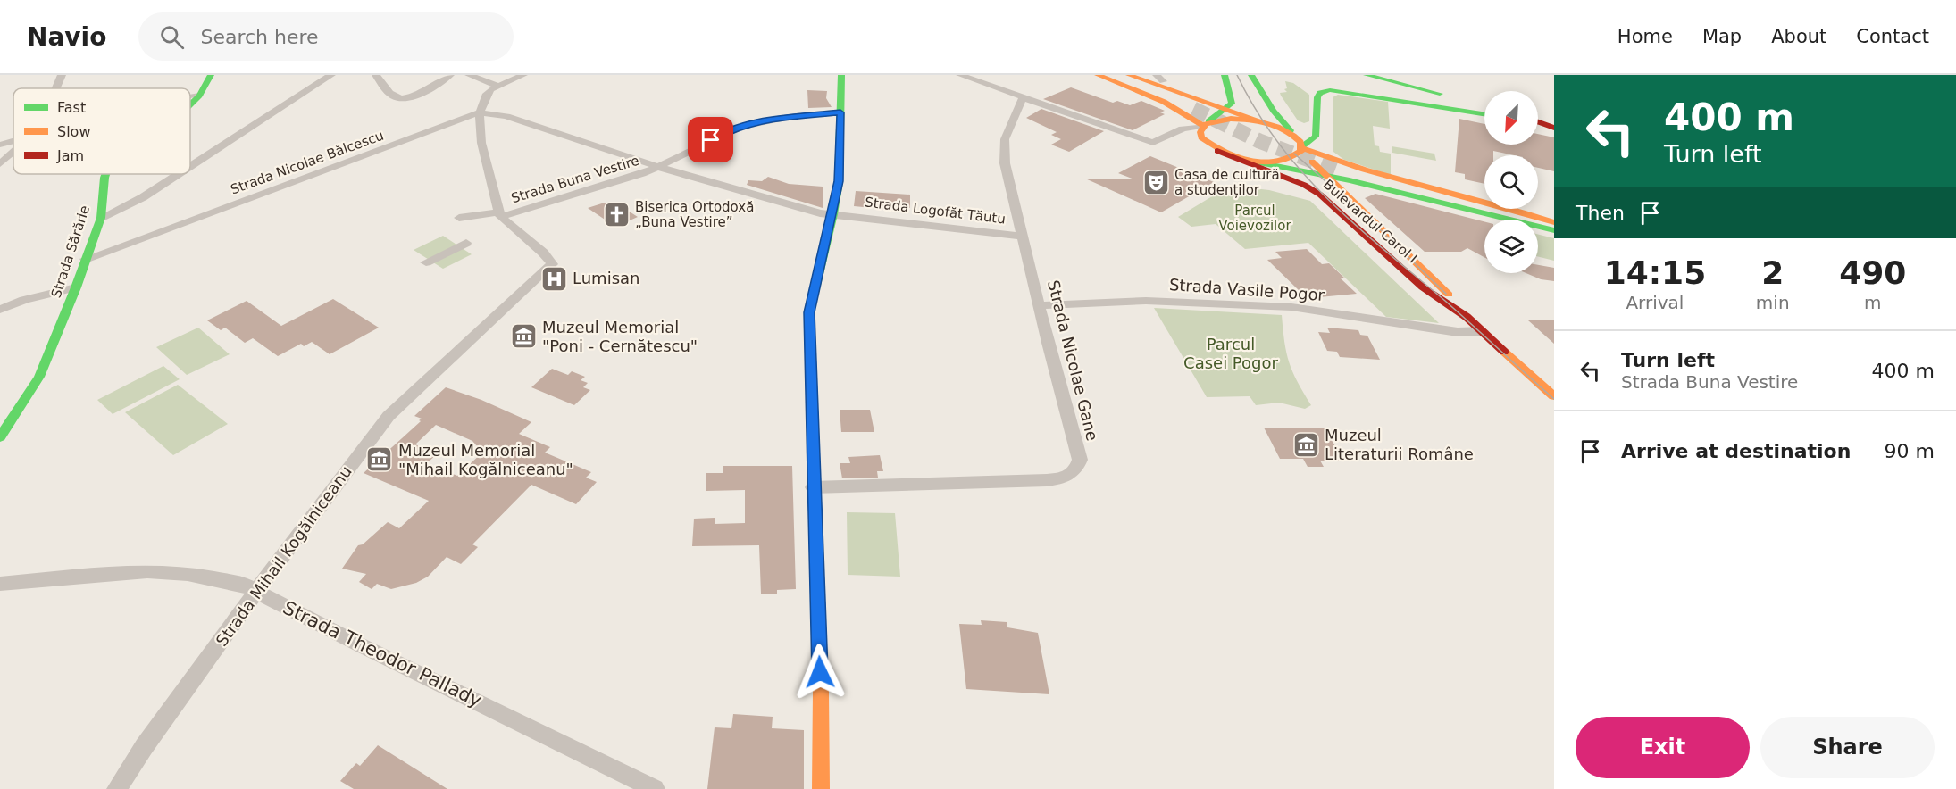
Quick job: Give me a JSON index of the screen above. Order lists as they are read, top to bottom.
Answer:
{
  "streets": {
    "main road": ["Bulevardul Carol I", "Strada Sărărie"],
    "street": [
      "Strada Nicolae Bălcescu",
      "Strada Buna Vestire",
      "Strada Logofăt Tăutu",
      "Strada Vasile Pogor",
      "Strada Nicolae Gane",
      "Strada Mihail Kogălniceanu",
      "Strada Theodor Pallady"
    ]
  },
  "crossings": [
    ["Strada Nicolae Bălcescu", "Strada Logofăt Tăutu"],
    ["Strada Nicolae Bălcescu", "Strada Sărărie"],
    ["Strada Buna Vestire", "Strada Logofăt Tăutu"],
    ["Strada Buna Vestire", "Strada Mihail Kogălniceanu"],
    ["Strada Logofăt Tăutu", "Strada Nicolae Gane"],
    ["Bulevardul Carol I", "Strada Vasile Pogor"],
    ["Strada Vasile Pogor", "Strada Nicolae Gane"],
    ["Strada Mihail Kogălniceanu", "Strada Theodor Pallady"]
  ],
  "parks": ["Parcul Voievozilor", "Parcul Casei Pogor"],
  "places": {
    "theatre": ["Casa de cultură a studenților"],
    "church": ["Biserica Ortodoxă „Buna Vestire”"],
    "hospital": ["Lumisan"],
    "museum": ["Muzeul Memorial \"Poni - Cernătescu\"", "Muzeul Literaturii Române", "Muzeul Memorial \"Mihail Kogălniceanu\""]
  },
  "legend": ["Fast", "Slow", "Jam"],
  "north": "bottom left",
  "page": {
    "header": "Navio",
    "search": "Search here",
    "nav": [
      "Home",
      "Map",
      "About",
      "Contact"
    ],
    "turn": ["400 m", "Turn left"],
    "then": "Then",
    "eta": [
      "14:15",
      "Arrival",
      "2",
      "min",
      "490",
      "m"
    ],
    "list": [
      {
        "name": "Turn left",
        "note": "Strada Buna Vestire",
        "value": "400 m"
      },
      {
        "name": "Arrive at destination",
        "value": "90 m"
      }
    ],
    "buttons": ["Exit", "Share"]
  }
}
